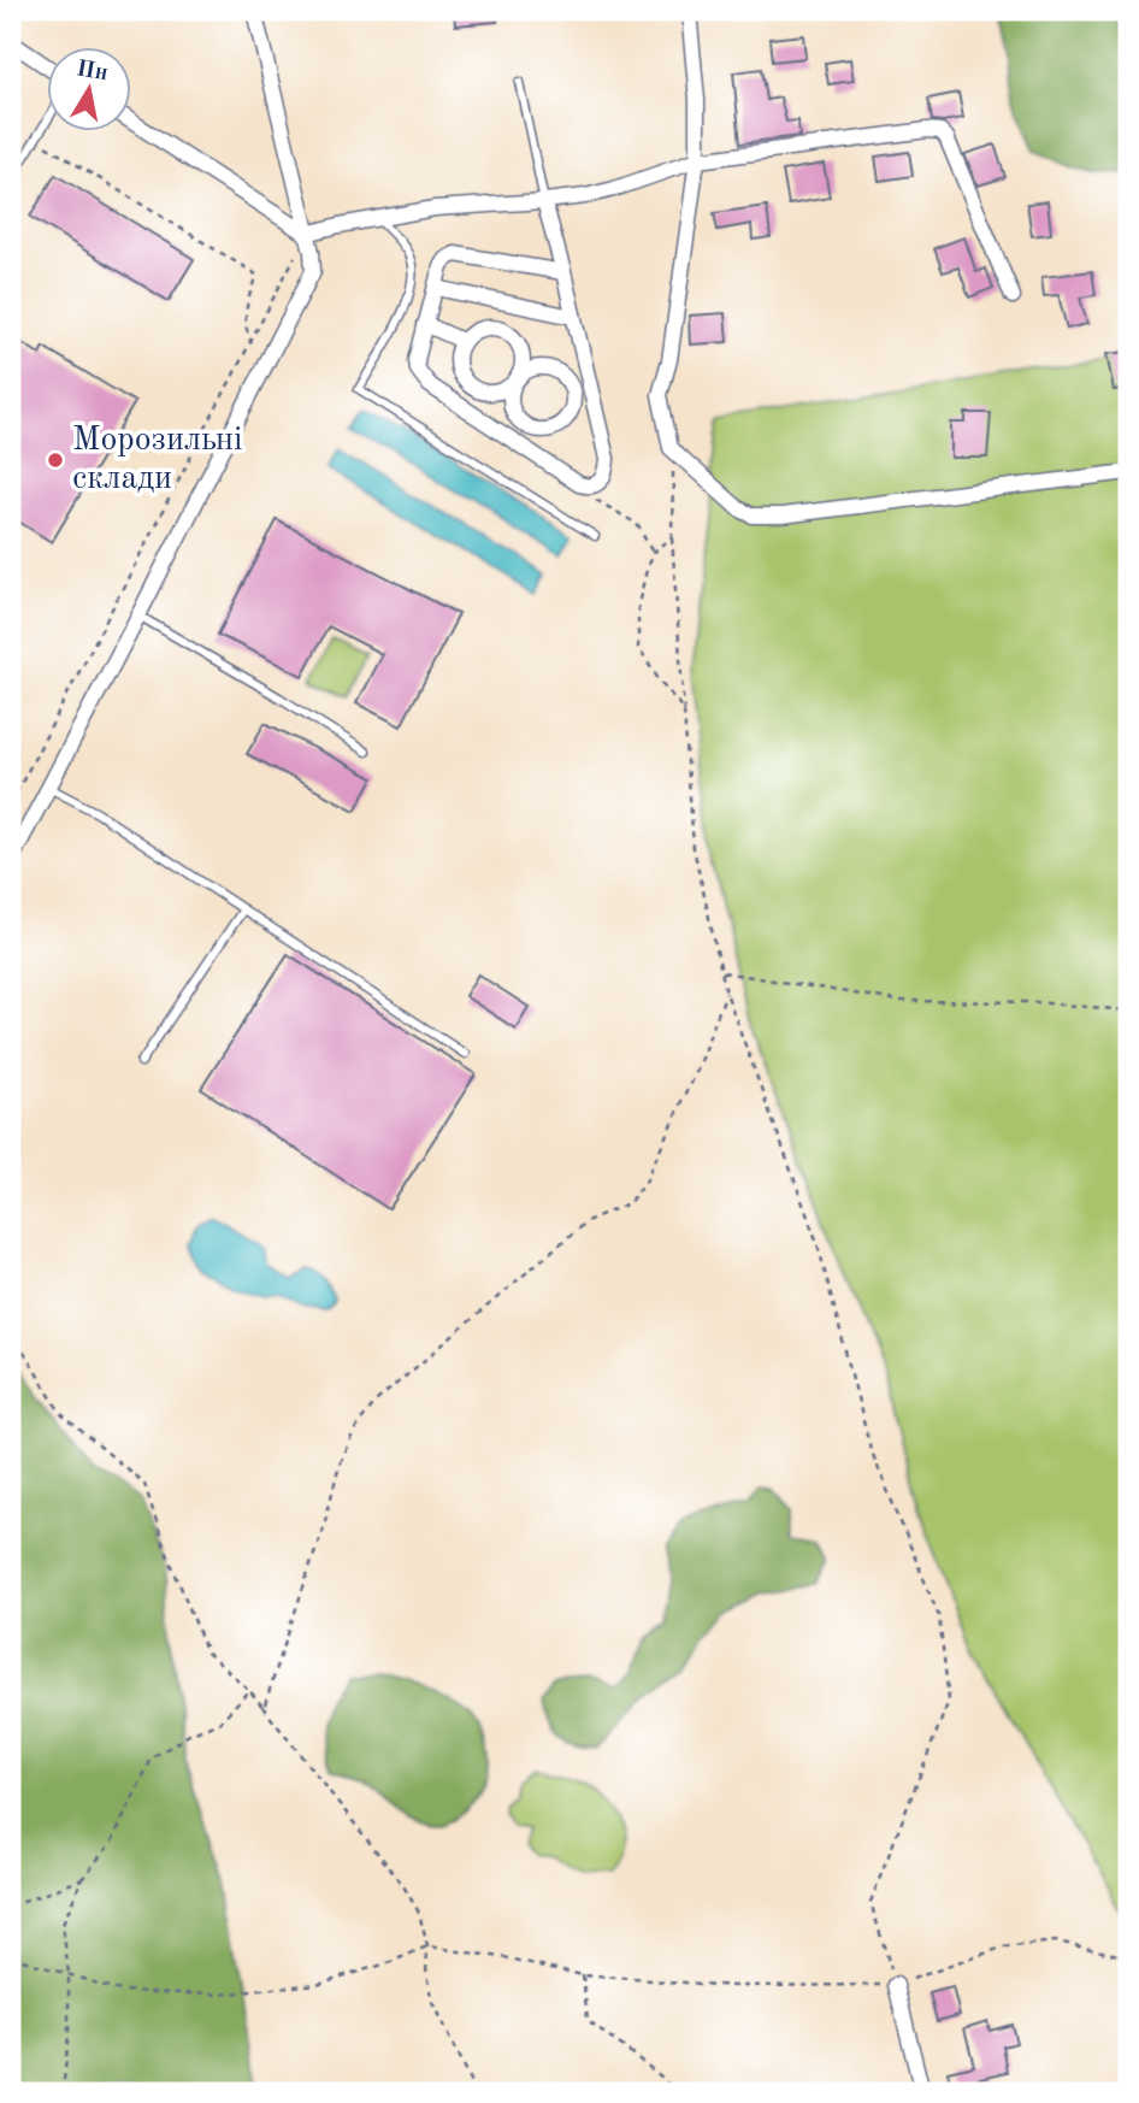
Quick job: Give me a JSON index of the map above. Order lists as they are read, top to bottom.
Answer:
{
  "places": ["Морозильні склади"],
  "north": "top"
}
